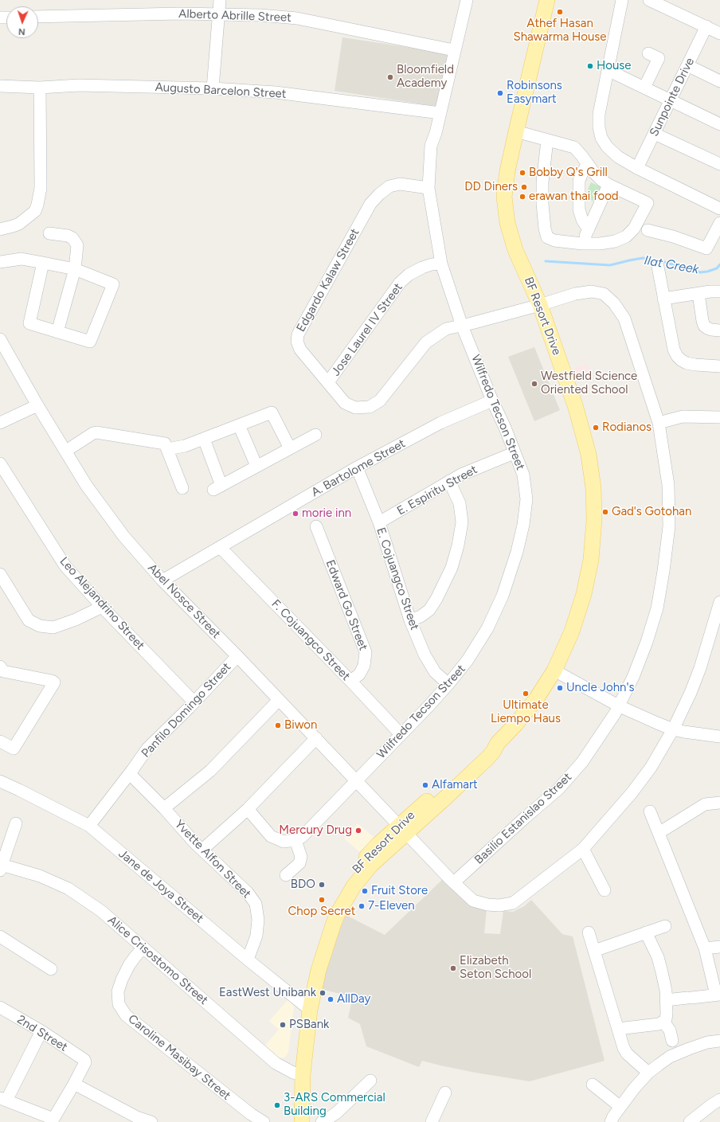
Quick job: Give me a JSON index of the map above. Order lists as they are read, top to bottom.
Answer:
{
  "streets": {
    "main road": ["BF Resort Drive"],
    "street": [
      "Alberto Abrille Street",
      "Augusto Barcelon Street",
      "Sunpointe Drive",
      "Edgardo Kalaw Street",
      "Jose Laurel IV Street",
      "Wilfredo Tecson Street",
      "A. Bartolome Street",
      "E. Espiritu Street",
      "E. Cojuangco Street",
      "Abel Nosce Street",
      "Leo Alejandrino Street",
      "Edward Go Street",
      "F. Cojuangco Street",
      "Panfilo Domingo Street",
      "Basilio Estanislao Street",
      "Yvette Alfon Street",
      "Jane de Joya Street",
      "Alice Crisostomo Street",
      "2nd Street",
      "Caroline Masibay Street"
    ]
  },
  "crossings": [
    ["Alberto Abrille Street", "Wilfredo Tecson Street"],
    ["Augusto Barcelon Street", "Wilfredo Tecson Street"],
    ["Edgardo Kalaw Street", "BF Resort Drive"],
    ["Edgardo Kalaw Street", "Jose Laurel IV Street"],
    ["Edgardo Kalaw Street", "Wilfredo Tecson Street"],
    ["Edgardo Kalaw Street", "Basilio Estanislao Street"],
    ["BF Resort Drive", "Abel Nosce Street"],
    ["BF Resort Drive", "Basilio Estanislao Street"],
    ["BF Resort Drive", "Jane de Joya Street"],
    ["BF Resort Drive", "Alice Crisostomo Street"],
    ["Jose Laurel IV Street", "Wilfredo Tecson Street"],
    ["Wilfredo Tecson Street", "A. Bartolome Street"],
    ["Wilfredo Tecson Street", "E. Espiritu Street"],
    ["Wilfredo Tecson Street", "E. Cojuangco Street"],
    ["Wilfredo Tecson Street", "Abel Nosce Street"],
    ["Wilfredo Tecson Street", "F. Cojuangco Street"],
    ["A. Bartolome Street", "E. Cojuangco Street"],
    ["A. Bartolome Street", "Abel Nosce Street"],
    ["A. Bartolome Street", "F. Cojuangco Street"],
    ["E. Espiritu Street", "E. Cojuangco Street"],
    ["Abel Nosce Street", "Panfilo Domingo Street"],
    ["Abel Nosce Street", "Basilio Estanislao Street"],
    ["Leo Alejandrino Street", "Panfilo Domingo Street"],
    ["Edward Go Street", "F. Cojuangco Street"],
    ["Panfilo Domingo Street", "Yvette Alfon Street"],
    ["Panfilo Domingo Street", "Jane de Joya Street"],
    ["Yvette Alfon Street", "Jane de Joya Street"],
    ["Alice Crisostomo Street", "Caroline Masibay Street"]
  ],
  "water": ["Ilat Creek"],
  "places": [
    "Athef Hasan Shawarma House",
    "House",
    "Bloomfield Academy",
    "Robinsons Easymart",
    "Bobby Q's Grill",
    "DD Diners",
    "erawan thai food",
    "Westfield Science Oriented School",
    "Rodianos",
    "Gad's Gotohan",
    "morie inn",
    "Uncle John's",
    "Ultimate Liempo Haus",
    "Biwon",
    "Alfamart",
    "Mercury Drug",
    "BDO",
    "Fruit Store",
    "Chop Secret",
    "7-Eleven",
    "Elizabeth Seton School",
    "EastWest Unibank",
    "AllDay",
    "PSBank",
    "3-ARS Commercial Building"
  ],
  "north": "bottom"
}
